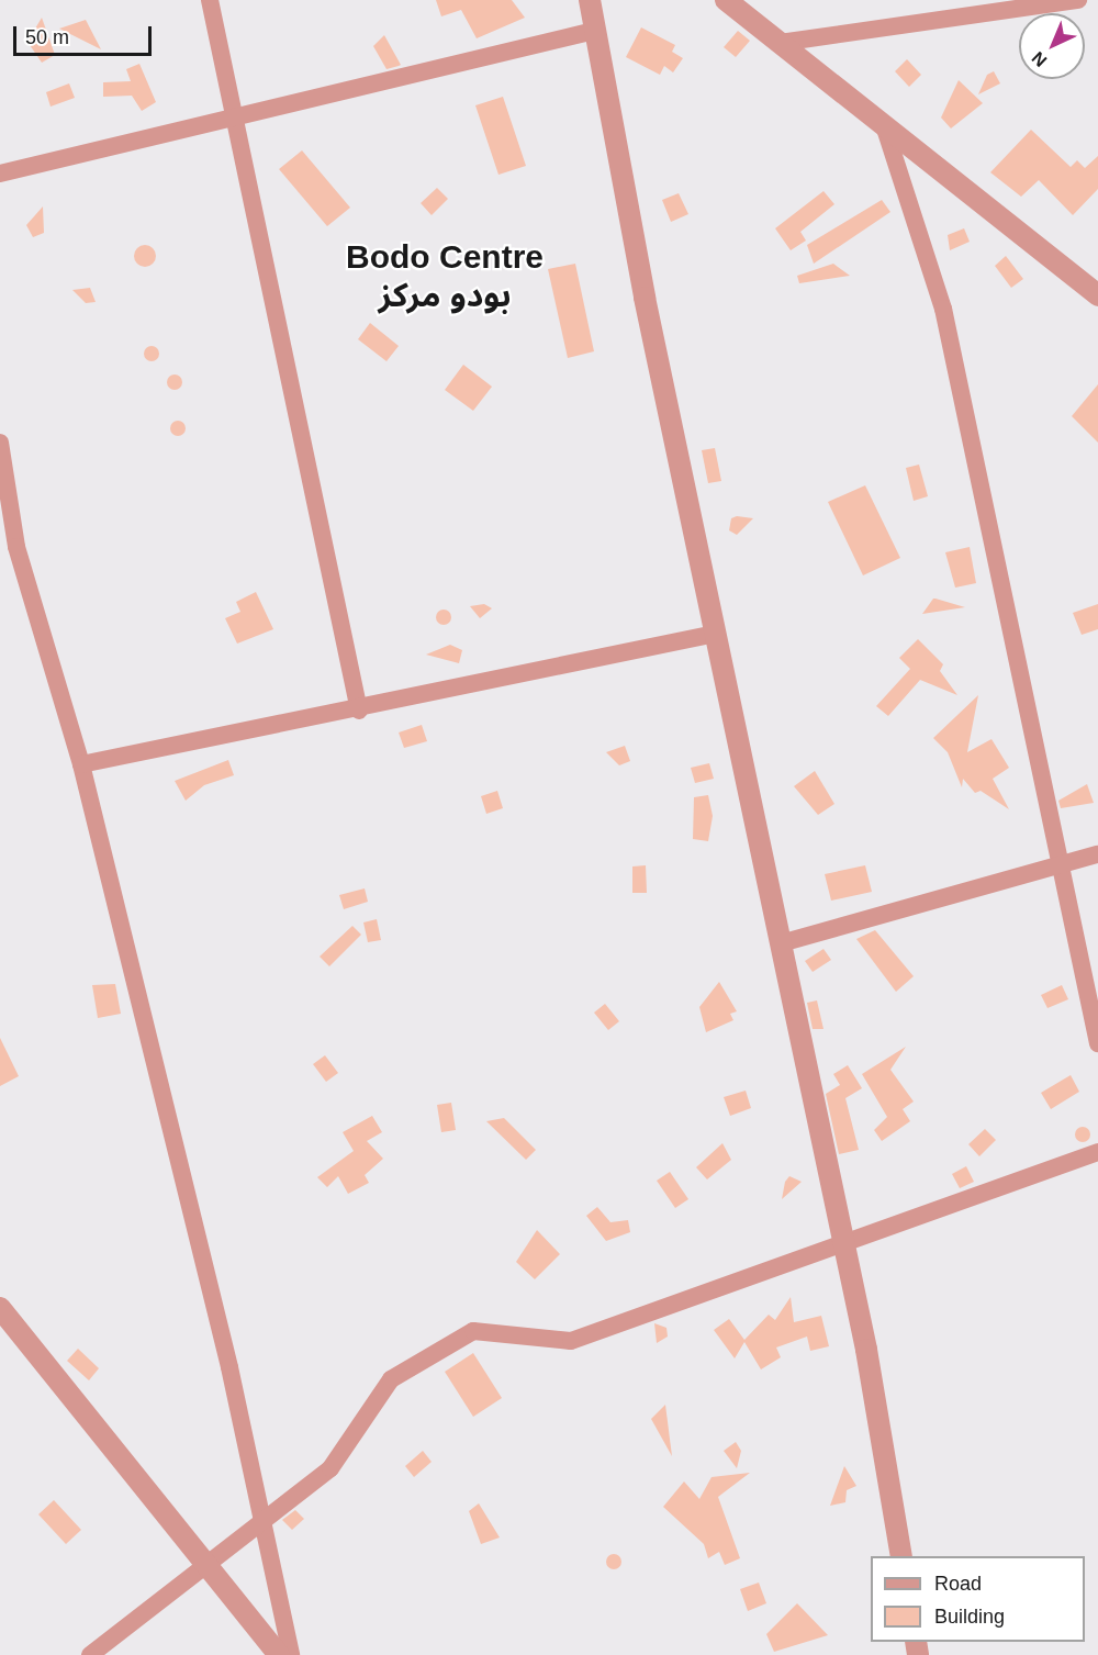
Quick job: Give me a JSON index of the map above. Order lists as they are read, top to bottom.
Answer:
{
  "districts": ["Bodo Centre بودو مركز"],
  "legend": ["Road", "Building"],
  "scale_bar": "50 m",
  "north": "bottom left"
}
